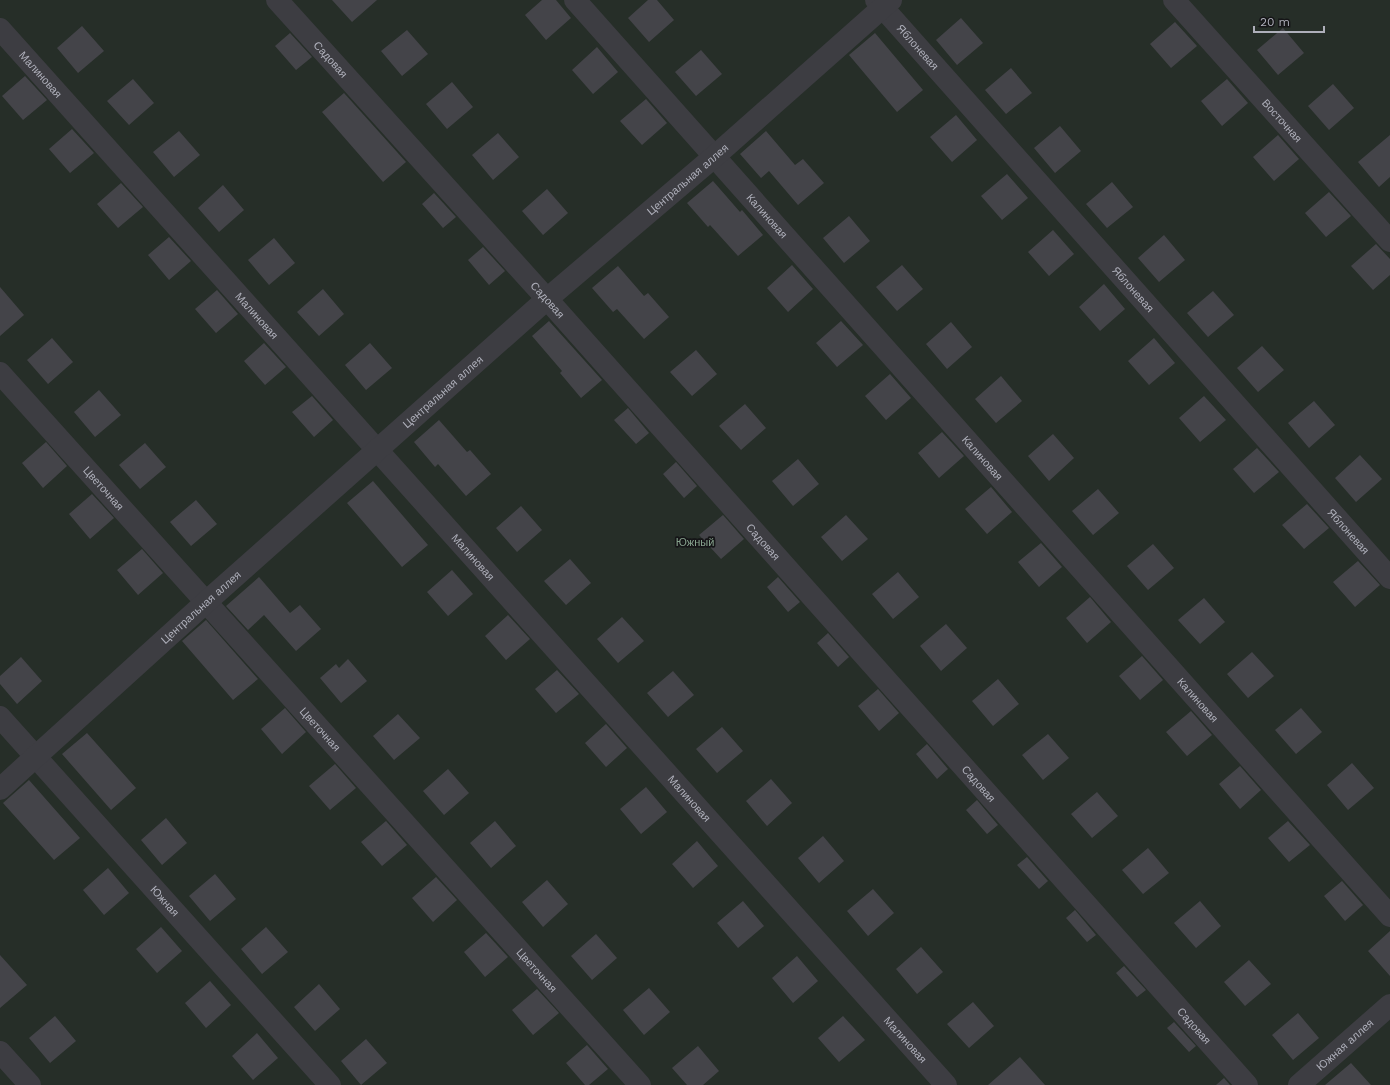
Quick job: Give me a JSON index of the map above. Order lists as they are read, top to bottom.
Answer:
{
  "streets": {
    "street": [
      "Яблоневая",
      "Садовая",
      "Малиновая",
      "Восточная",
      "Центральная аллея",
      "Калиновая",
      "Цветочная",
      "Южная",
      "Южная аллея"
    ]
  },
  "crossings": [
    ["Яблоневая", "Центральная аллея"],
    ["Садовая", "Центральная аллея"],
    ["Малиновая", "Центральная аллея"],
    ["Центральная аллея", "Калиновая"],
    ["Центральная аллея", "Цветочная"],
    ["Центральная аллея", "Южная"]
  ],
  "parks": ["Южный"],
  "scale_bar": "20 m"
}
